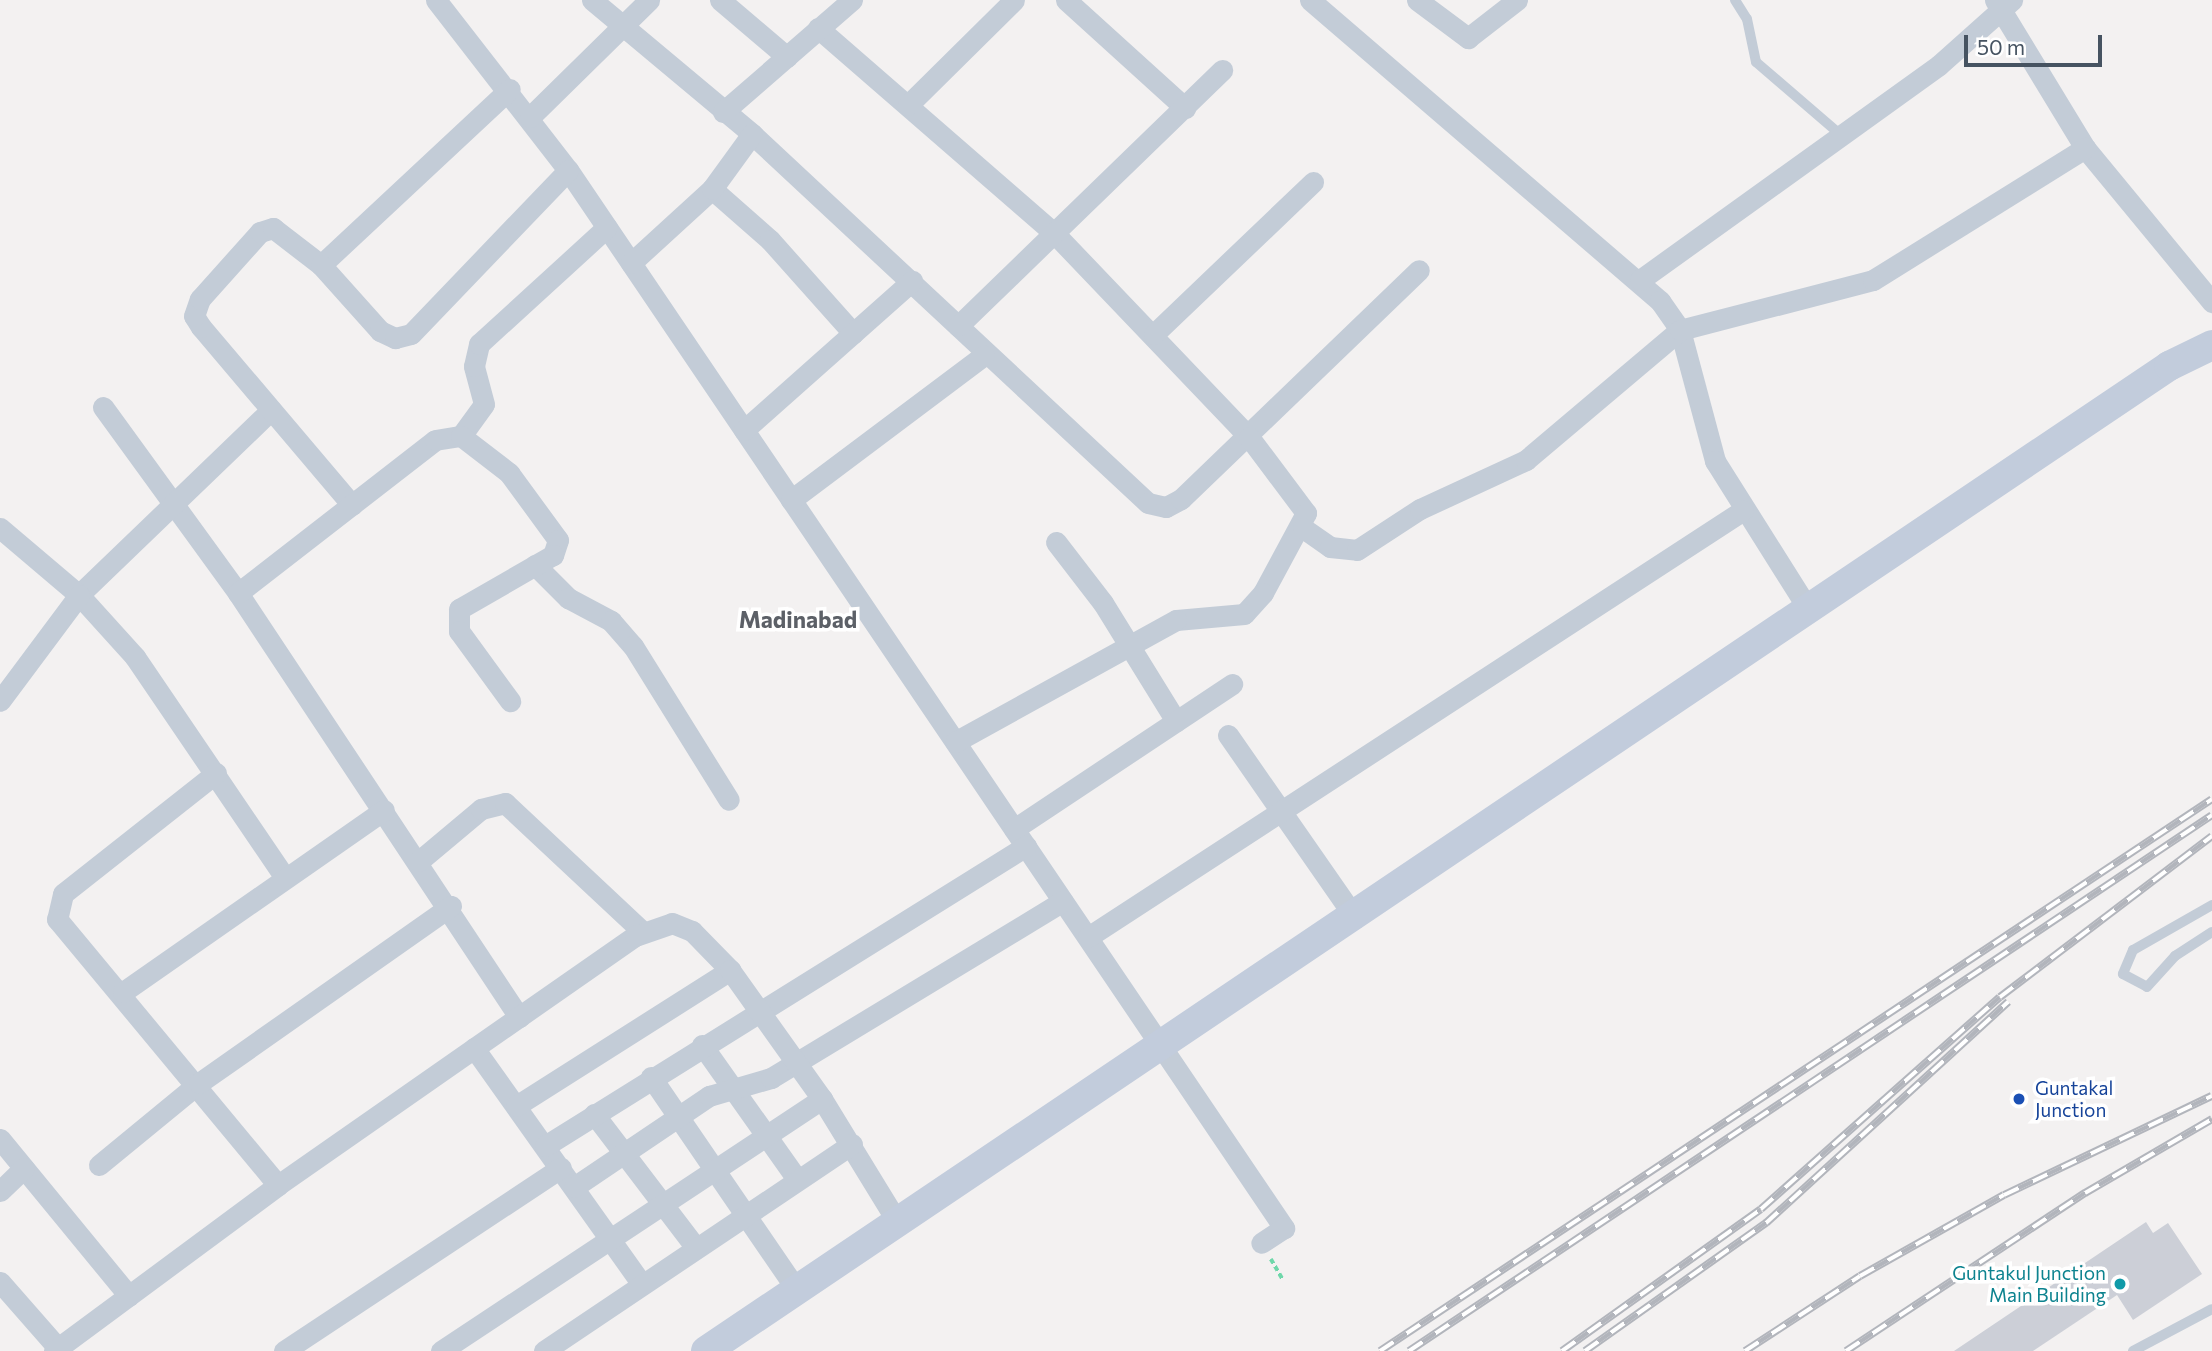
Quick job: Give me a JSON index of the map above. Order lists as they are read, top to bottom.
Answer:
{
  "districts": ["Madinabad"],
  "places": ["Guntakal Junction", "Guntakul Junction Main Building"],
  "scale_bar": "50 m"
}
